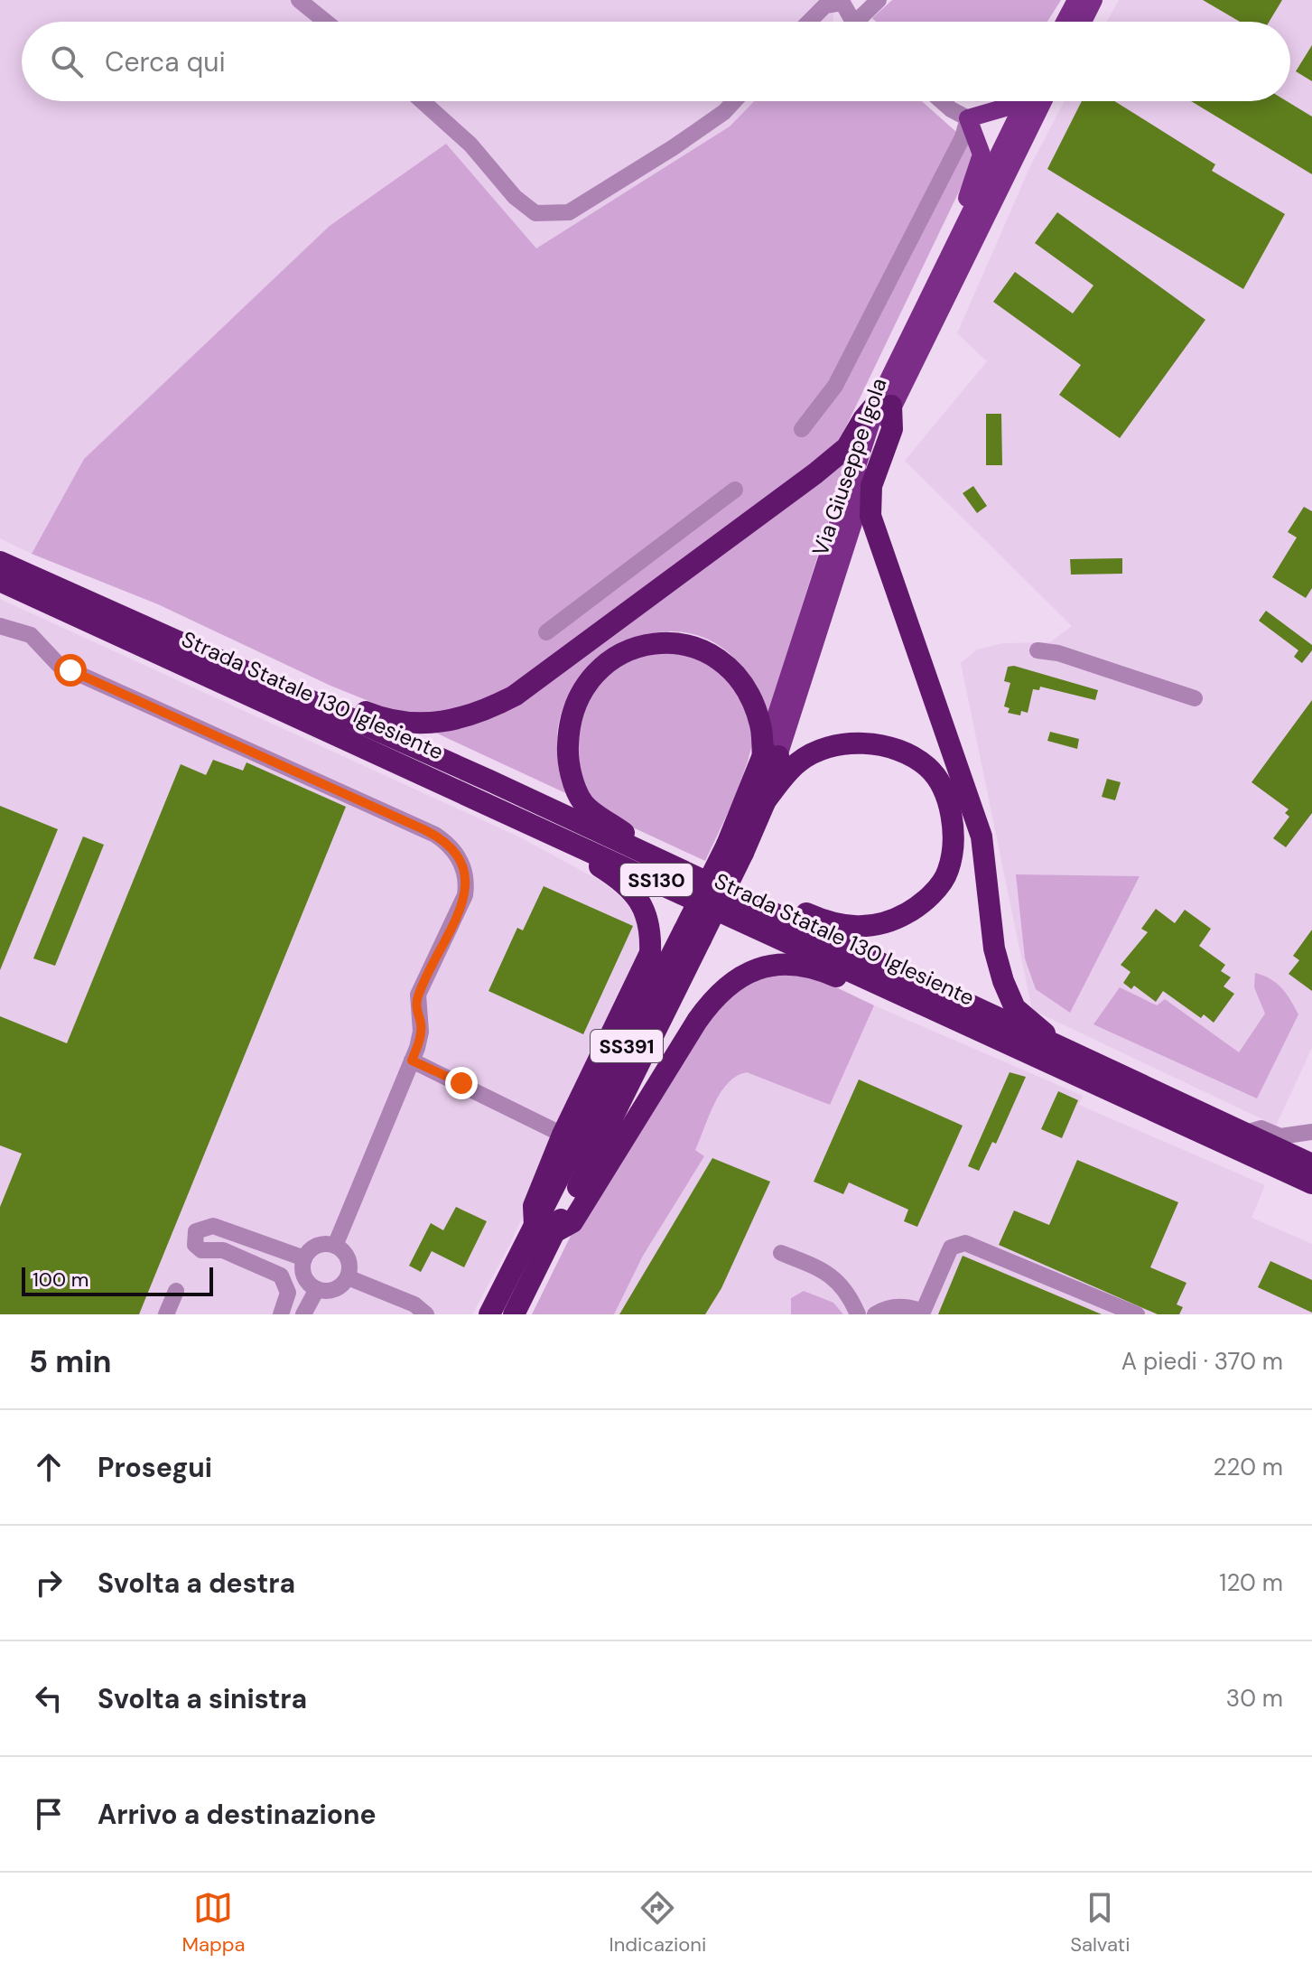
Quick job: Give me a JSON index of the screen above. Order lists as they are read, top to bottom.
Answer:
{
  "streets": {
    "highway": ["Strada Statale 130 Iglesiente", "SS130", "SS391"],
    "main road": ["Via Giuseppe Igola"]
  },
  "crossings": [
    ["Via Giuseppe Igola", "SS391"]
  ],
  "scale_bar": "100 m",
  "page": {
    "search": "Cerca qui",
    "scale": "100 m",
    "heading": ["5 min", "A piedi · 370 m"],
    "list": [
      ["Prosegui", "220 m"],
      ["Svolta a destra", "120 m"],
      ["Svolta a sinistra", "30 m"],
      "Arrivo a destinazione"
    ],
    "nav": ["Mappa", "Indicazioni", "Salvati"]
  }
}
